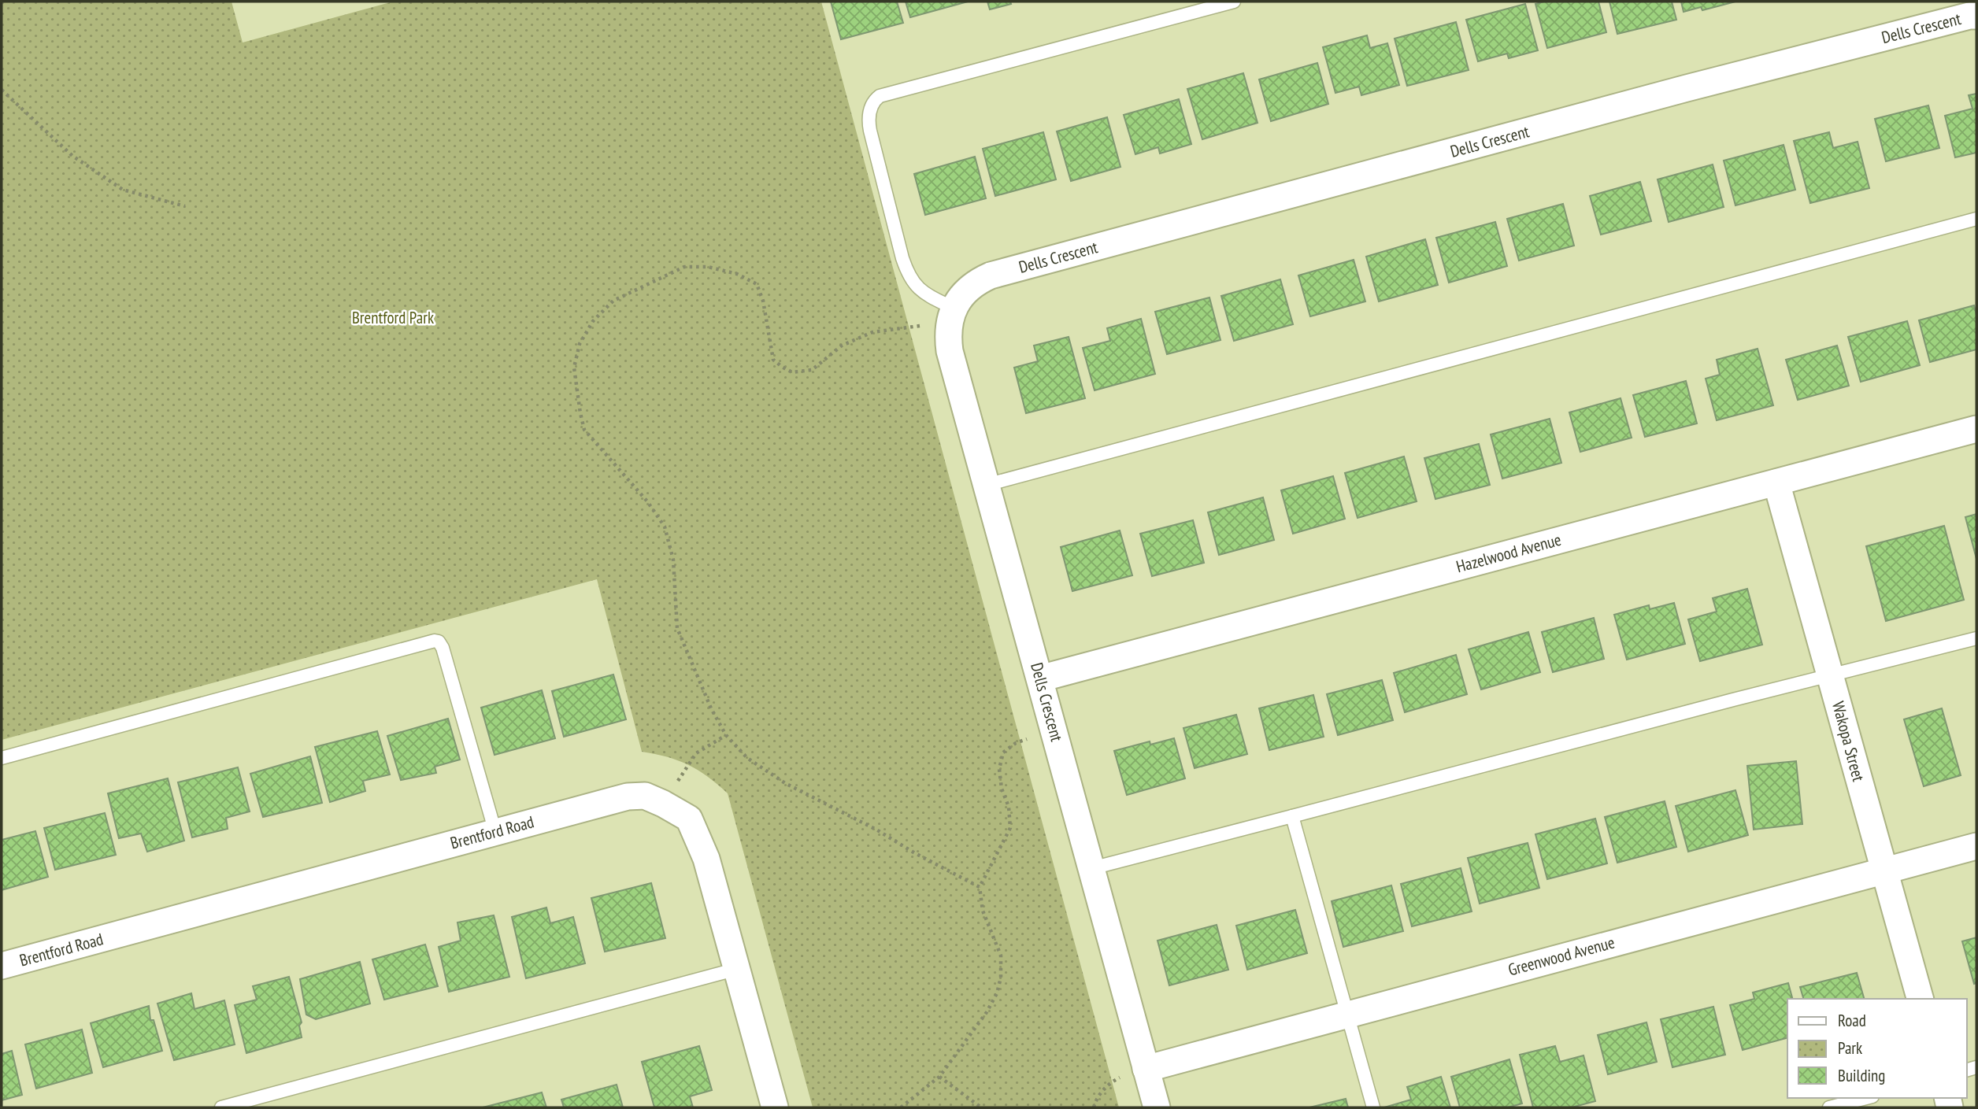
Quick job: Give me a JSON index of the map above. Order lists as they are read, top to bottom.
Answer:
{
  "streets": {
    "street": [
      "Dells Crescent",
      "Hazelwood Avenue",
      "Wakopa Street",
      "Brentford Road",
      "Greenwood Avenue"
    ]
  },
  "crossings": [
    ["Dells Crescent", "Hazelwood Avenue"],
    ["Dells Crescent", "Greenwood Avenue"],
    ["Hazelwood Avenue", "Wakopa Street"],
    ["Wakopa Street", "Greenwood Avenue"]
  ],
  "parks": ["Brentford Park"],
  "legend": ["Road", "Park", "Building"]
}
